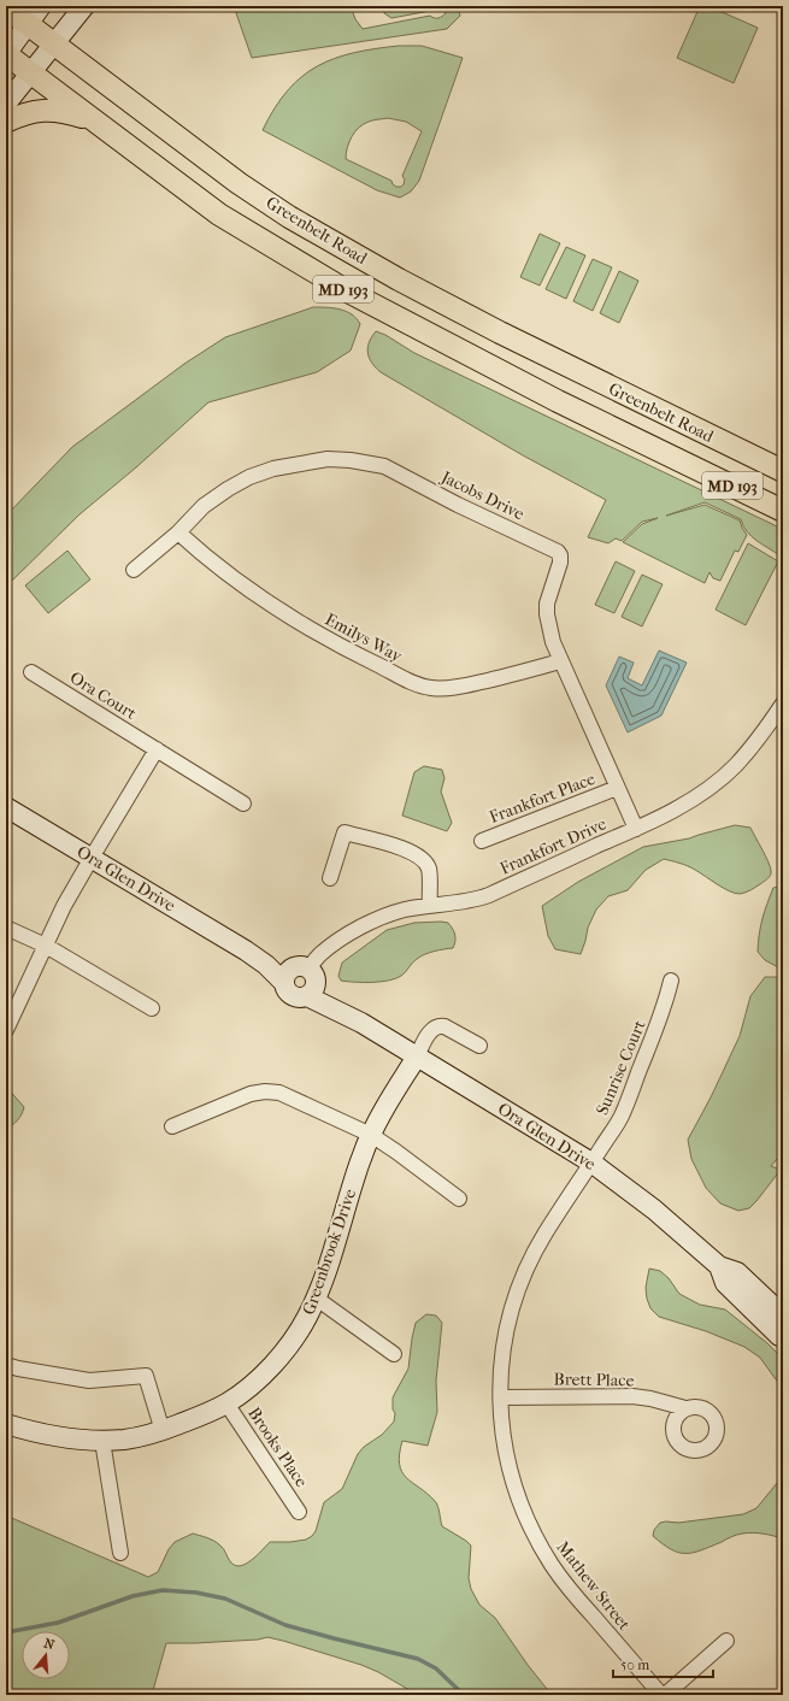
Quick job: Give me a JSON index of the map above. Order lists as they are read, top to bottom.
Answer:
{
  "streets": {
    "main road": ["Greenbelt Road", "MD 193"],
    "street": [
      "Jacobs Drive",
      "Emilys Way",
      "Ora Court",
      "Frankfort Place",
      "Frankfort Drive",
      "Ora Glen Drive",
      "Sunrise Court",
      "Greenbrook Drive",
      "Brett Place",
      "Brooks Place",
      "Mathew Street"
    ]
  },
  "crossings": [
    ["Jacobs Drive", "Emilys Way"],
    ["Jacobs Drive", "Frankfort Place"],
    ["Jacobs Drive", "Frankfort Drive"],
    ["Frankfort Drive", "Ora Glen Drive"],
    ["Ora Glen Drive", "Sunrise Court"],
    ["Ora Glen Drive", "Greenbrook Drive"],
    ["Ora Glen Drive", "Mathew Street"],
    ["Sunrise Court", "Mathew Street"],
    ["Greenbrook Drive", "Brooks Place"],
    ["Brett Place", "Mathew Street"]
  ],
  "scale_bar": "50 m",
  "north": "top"
}
